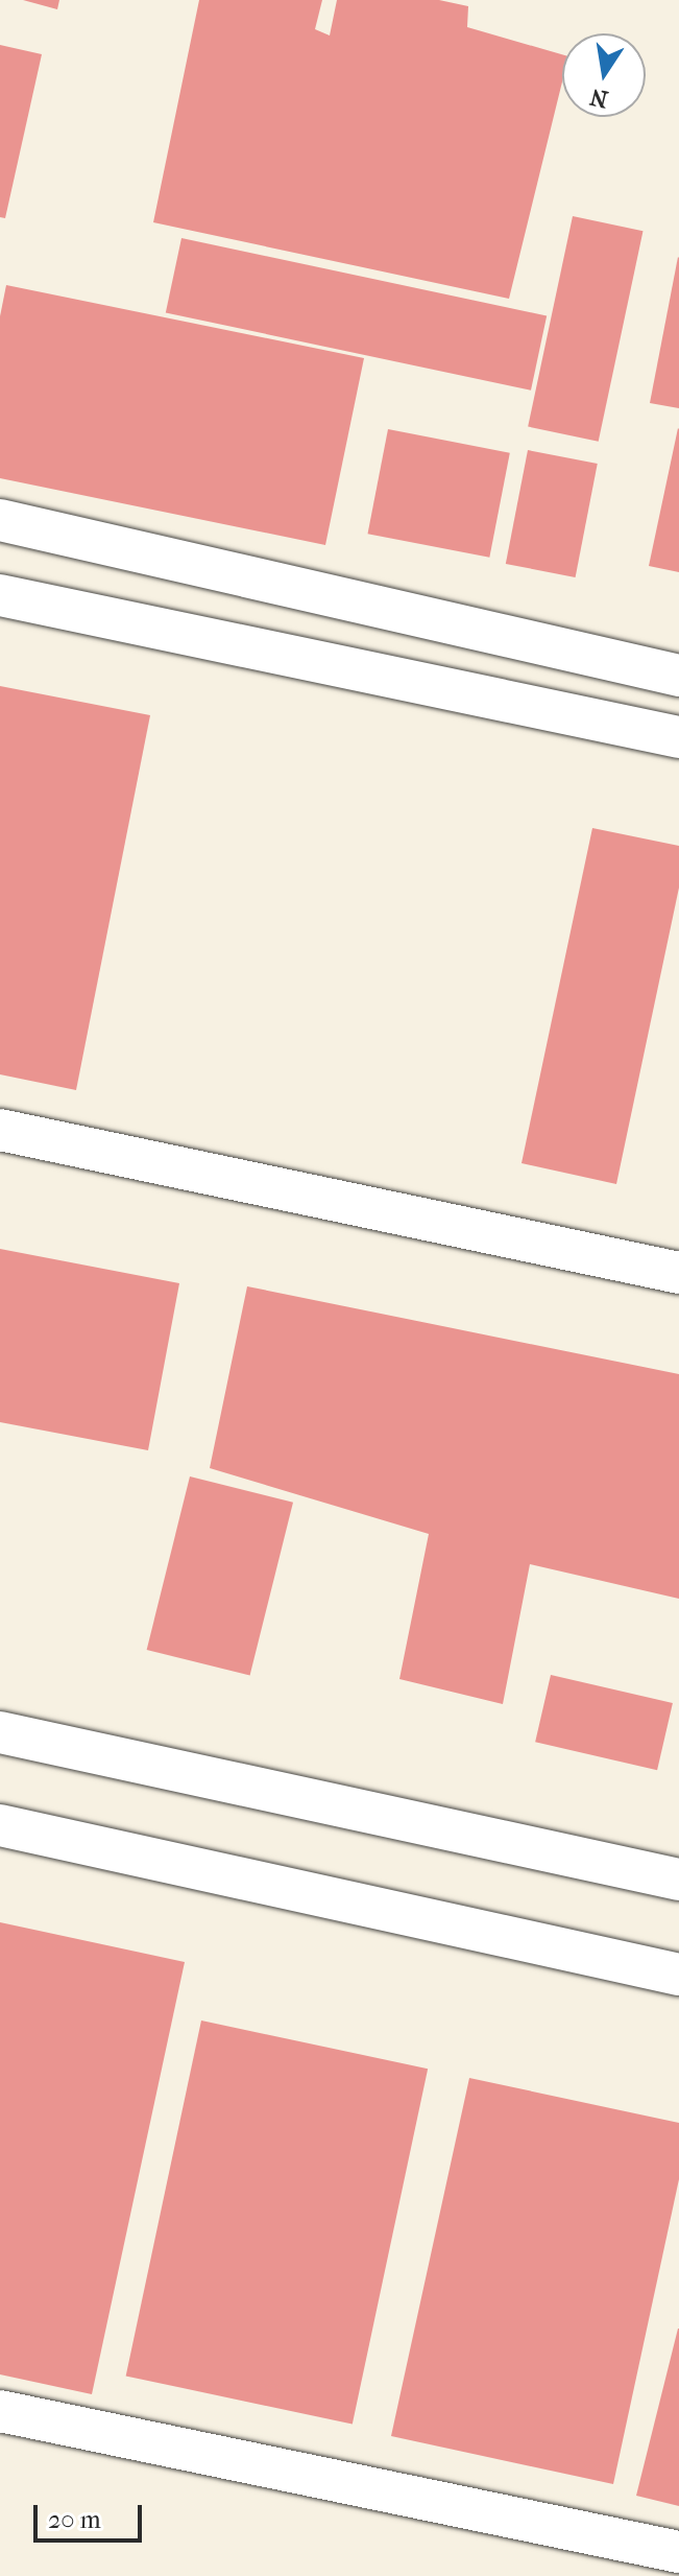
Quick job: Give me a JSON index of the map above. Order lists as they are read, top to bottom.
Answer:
{
  "scale_bar": "20 m",
  "north": "bottom"
}
